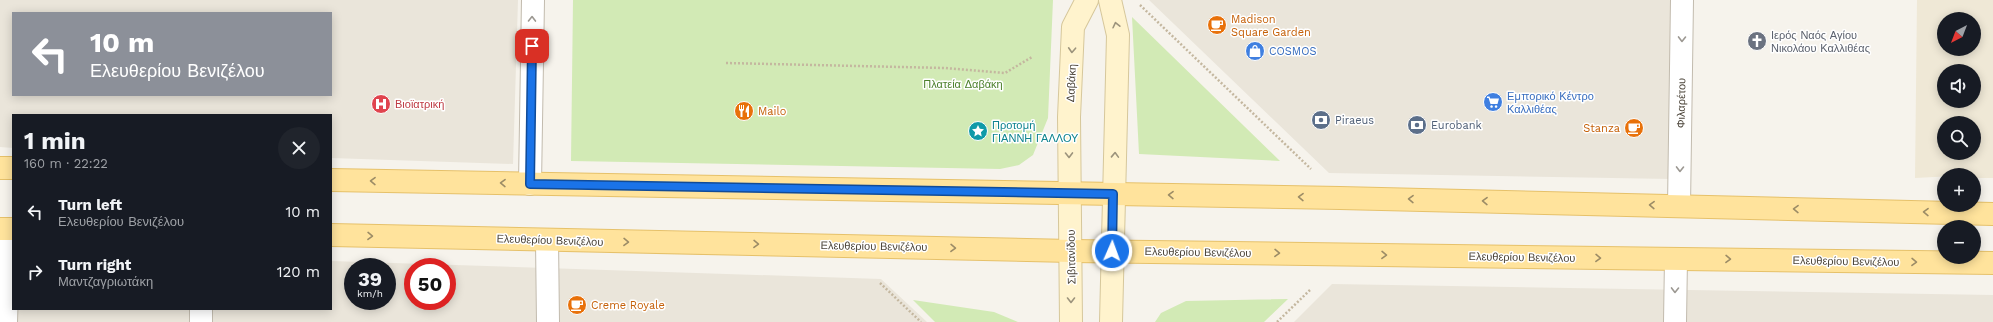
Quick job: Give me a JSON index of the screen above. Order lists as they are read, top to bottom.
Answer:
{
  "streets": {
    "main road": ["Δαβάκη", "Ελευθερίου Βενιζέλου", "Σιβιτανίδου"],
    "street": ["Φιλαρέτου"]
  },
  "crossings": [
    ["Δαβάκη", "Σιβιτανίδου"],
    ["Ελευθερίου Βενιζέλου", "Σιβιτανίδου"]
  ],
  "one_way": ["Φιλαρέτου"],
  "parks": ["Πλατεία Δαβάκη"],
  "places": {
    "cafe": ["Madison Square Garden", "Stanza", "Creme Royale"],
    "church": ["Ιερός Ναός Αγίου Νικολάου Καλλιθέας"],
    "shop": ["COSMOS"],
    "supermarket": ["Εμπορικό Κέντρο Καλλιθέας"],
    "hospital": ["Βιοϊατρική"],
    "restaurant": ["Mailo"],
    "bank": ["Piraeus", "Eurobank"],
    "place": ["Προτομή ΓΙΑΝΝΗ ΓΑΛΛΟΥ"]
  },
  "north": "bottom left",
  "page": {
    "map_buttons": ["+", "−"],
    "turn": ["10 m", "Ελευθερίου Βενιζέλου"],
    "heading": ["1 min", "160 m · 22:22"],
    "list": [
      {
        "name": "Turn left",
        "note": "Ελευθερίου Βενιζέλου",
        "value": "10 m"
      },
      {
        "name": "Turn right",
        "note": "Μαντζαγριωτάκη",
        "value": "120 m"
      }
    ],
    "speed": "39 km/h",
    "limit": "50"
  }
}
